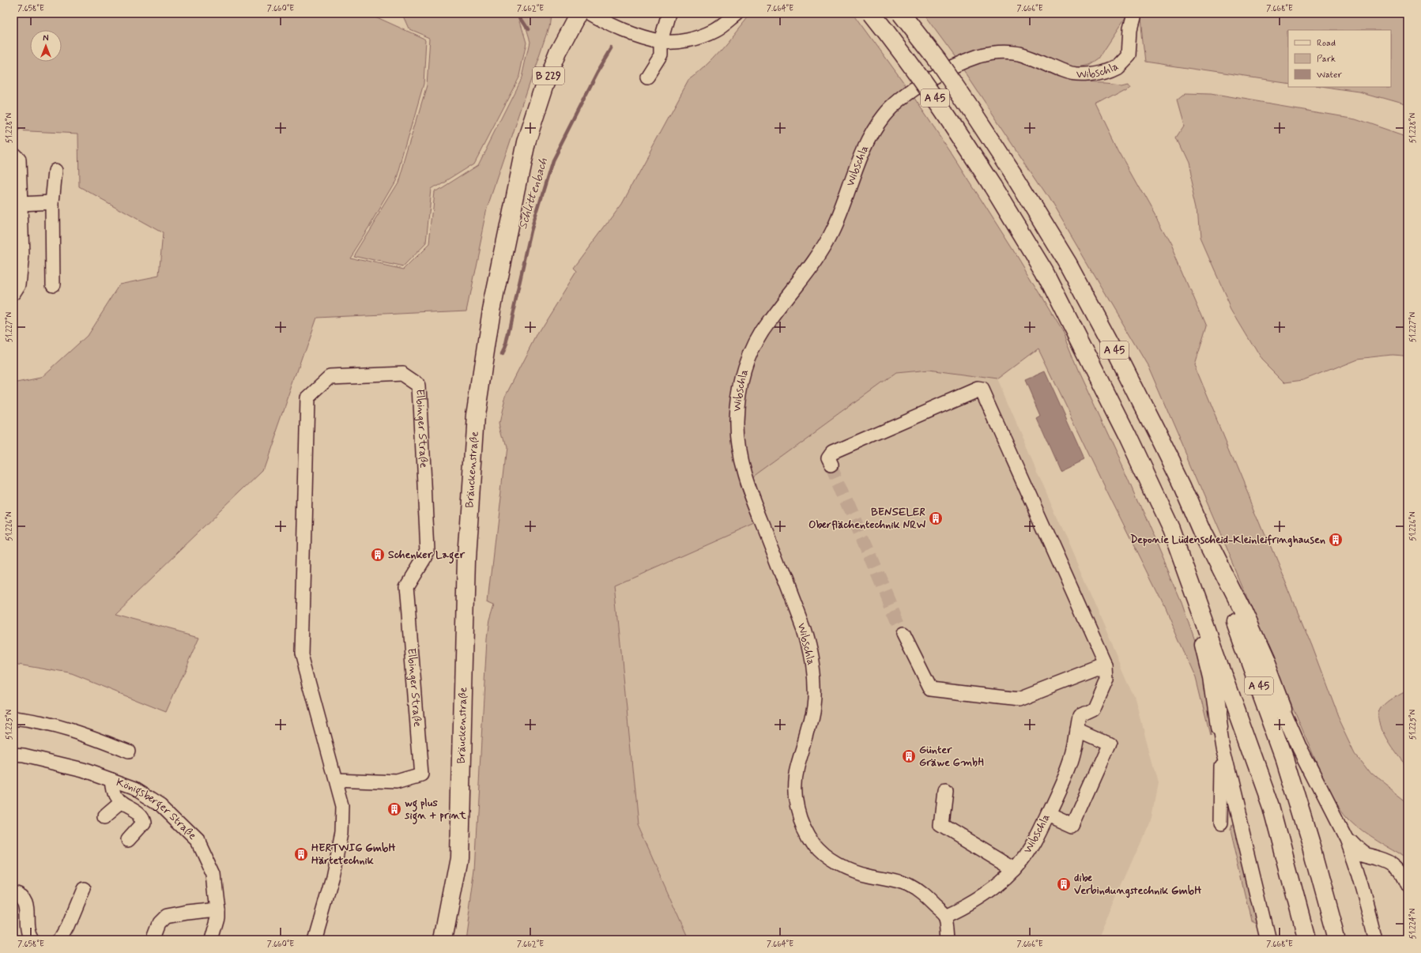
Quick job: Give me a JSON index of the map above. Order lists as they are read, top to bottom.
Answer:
{
  "streets": {
    "main road": ["B 229", "A 45", "Bräuckenstraße"],
    "street": ["Wibschla", "Elbinger Straße", "Königsberger Straße"]
  },
  "water": ["Schlittenbach"],
  "places": {
    "building": [
      "BENSELER Oberflächentechnik NRW",
      "Deponie Lüdenscheid-Kleinleifringhausen",
      "Schenker Lager",
      "Günter Gräwe GmbH",
      "wg plus sign + print",
      "HERTWIG GmbH Härtetechnik",
      "dibe Verbindungstechnik GmbH"
    ]
  },
  "legend": ["Road", "Park", "Water"],
  "north": "top",
  "coordinates": [
    "7.658°E",
    "7.660°E",
    "7.662°E",
    "7.664°E",
    "7.666°E",
    "7.668°E",
    "51.228°N",
    "51.227°N",
    "51.226°N",
    "51.225°N",
    "51.224°N"
  ]
}
